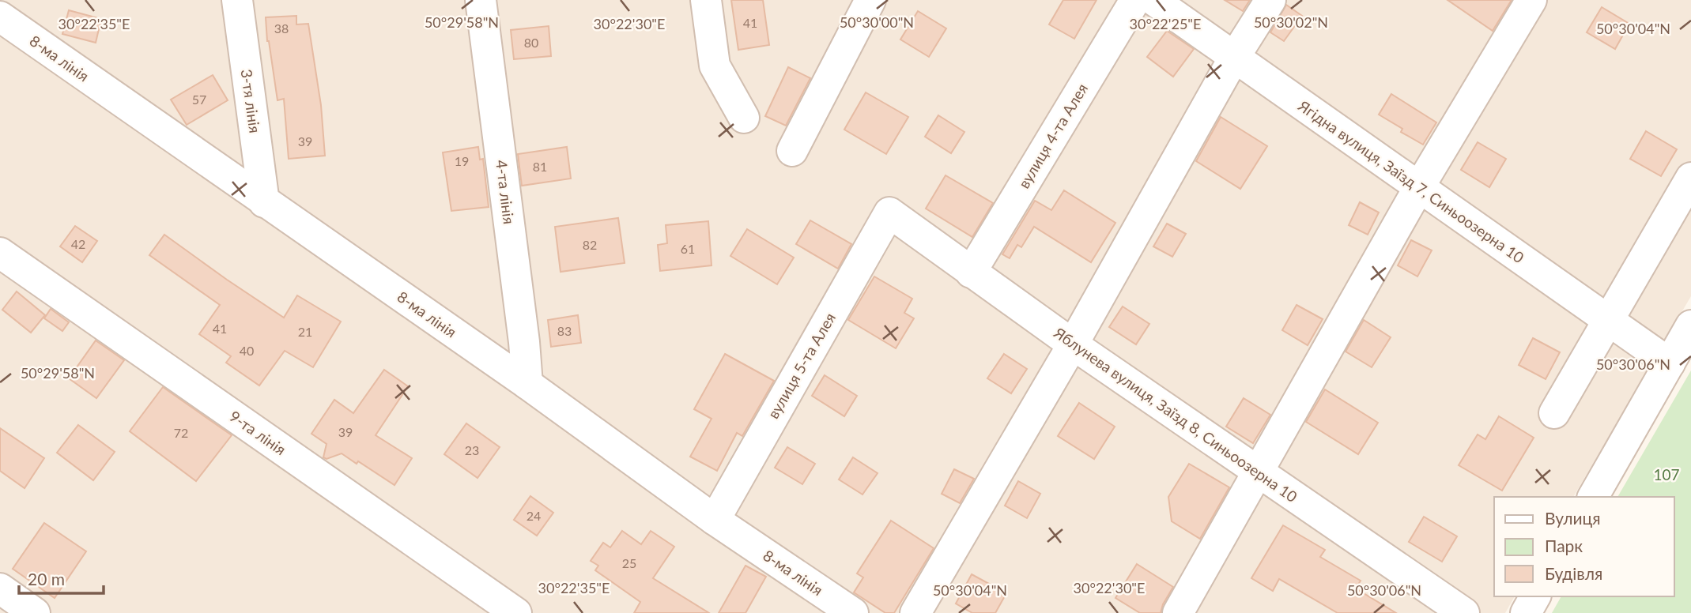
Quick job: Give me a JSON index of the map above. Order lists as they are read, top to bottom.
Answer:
{
  "streets": {
    "street": [
      "8-ма лінія",
      "3-тя лінія",
      "вулиця 4-та Алея",
      "Ягідна вулиця, Заїзд 7, Синьоозерна 10",
      "4-та лінія",
      "вулиця 5-та Алея",
      "Яблунева вулиця, Заїзд 8, Синьоозерна 10",
      "9-та лінія"
    ]
  },
  "crossings": [
    ["8-ма лінія", "3-тя лінія"],
    ["8-ма лінія", "4-та лінія"],
    ["8-ма лінія", "вулиця 5-та Алея"],
    ["вулиця 4-та Алея", "Яблунева вулиця, Заїзд 8, Синьоозерна 10"],
    ["вулиця 5-та Алея", "Яблунева вулиця, Заїзд 8, Синьоозерна 10"]
  ],
  "parks": ["107"],
  "house_numbers": [
    "41",
    "38",
    "80",
    "57",
    "39",
    "19",
    "81",
    "42",
    "82",
    "61",
    "41",
    "83",
    "21",
    "40",
    "39",
    "72",
    "23",
    "24",
    "25"
  ],
  "legend": ["Вулиця", "Парк", "Будівля"],
  "scale_bar": "20 m",
  "coordinates": [
    "50°29'58\"N",
    "50°30'00\"N",
    "50°30'02\"N",
    "30°22'35\"E",
    "30°22'30\"E",
    "30°22'25\"E",
    "50°30'04\"N",
    "50°30'06\"N"
  ]
}
